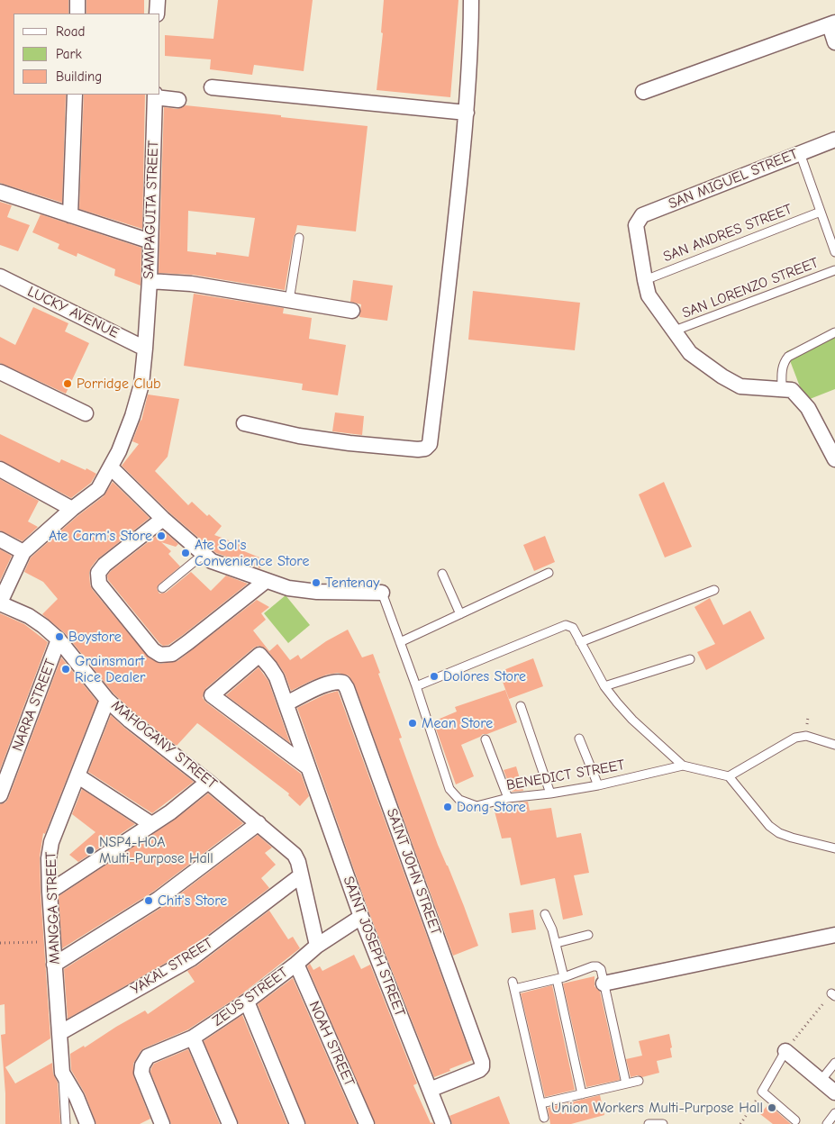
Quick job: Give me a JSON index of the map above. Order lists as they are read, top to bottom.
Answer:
{
  "streets": {
    "street": [
      "SAN MIGUEL STREET",
      "SAMPAGUITA STREET",
      "LUCKY AVENUE",
      "NARRA STREET",
      "MAHOGANY STREET",
      "SAINT JOHN STREET",
      "MANGGA STREET",
      "SAINT JOSEPH STREET",
      "YAKAL STREET",
      "ZEUS STREET",
      "NOAH STREET"
    ],
    "lane": ["SAN ANDRES STREET", "SAN LORENZO STREET", "BENEDICT STREET"]
  },
  "crossings": [
    ["SAN MIGUEL STREET", "SAN ANDRES STREET"],
    ["SAMPAGUITA STREET", "LUCKY AVENUE"],
    ["NARRA STREET", "MAHOGANY STREET"],
    ["MAHOGANY STREET", "MANGGA STREET"],
    ["MAHOGANY STREET", "YAKAL STREET"],
    ["MAHOGANY STREET", "ZEUS STREET"],
    ["SAINT JOHN STREET", "SAINT JOSEPH STREET"],
    ["MANGGA STREET", "YAKAL STREET"],
    ["SAINT JOSEPH STREET", "ZEUS STREET"],
    ["ZEUS STREET", "NOAH STREET"]
  ],
  "places": [
    "Porridge Club",
    "Ate Carm's Store",
    "Ate Sol's Convenience Store",
    "Tentenay",
    "Boystore",
    "Grainsmart Rice Dealer",
    "Dolores Store",
    "Mean Store",
    "Dong Store",
    "NSP4-HOA Multi-Purpose Hall",
    "Chit's Store",
    "Union Workers Multi-Purpose Hall"
  ],
  "legend": ["Road", "Park", "Building"]
}
